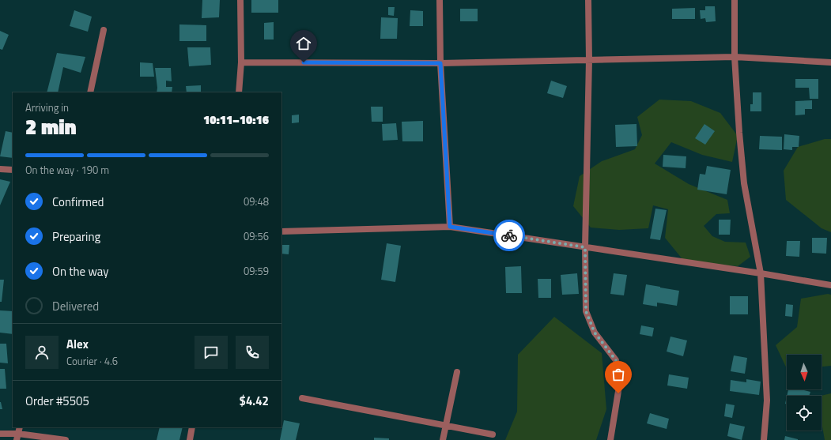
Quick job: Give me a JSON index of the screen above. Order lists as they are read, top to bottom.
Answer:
{
  "north": "bottom",
  "page": {
    "heading": ["2 min", "Arriving in", "10:11–10:16"],
    "panel": [
      "Alex",
      "Courier · 4.6",
      "Order #5505",
      "$4.42"
    ],
    "bar": "On the way · 190 m",
    "list": [
      ["Confirmed", "09:48"],
      ["Preparing", "09:56"],
      ["On the way", "09:59"],
      "Delivered"
    ]
  }
}
